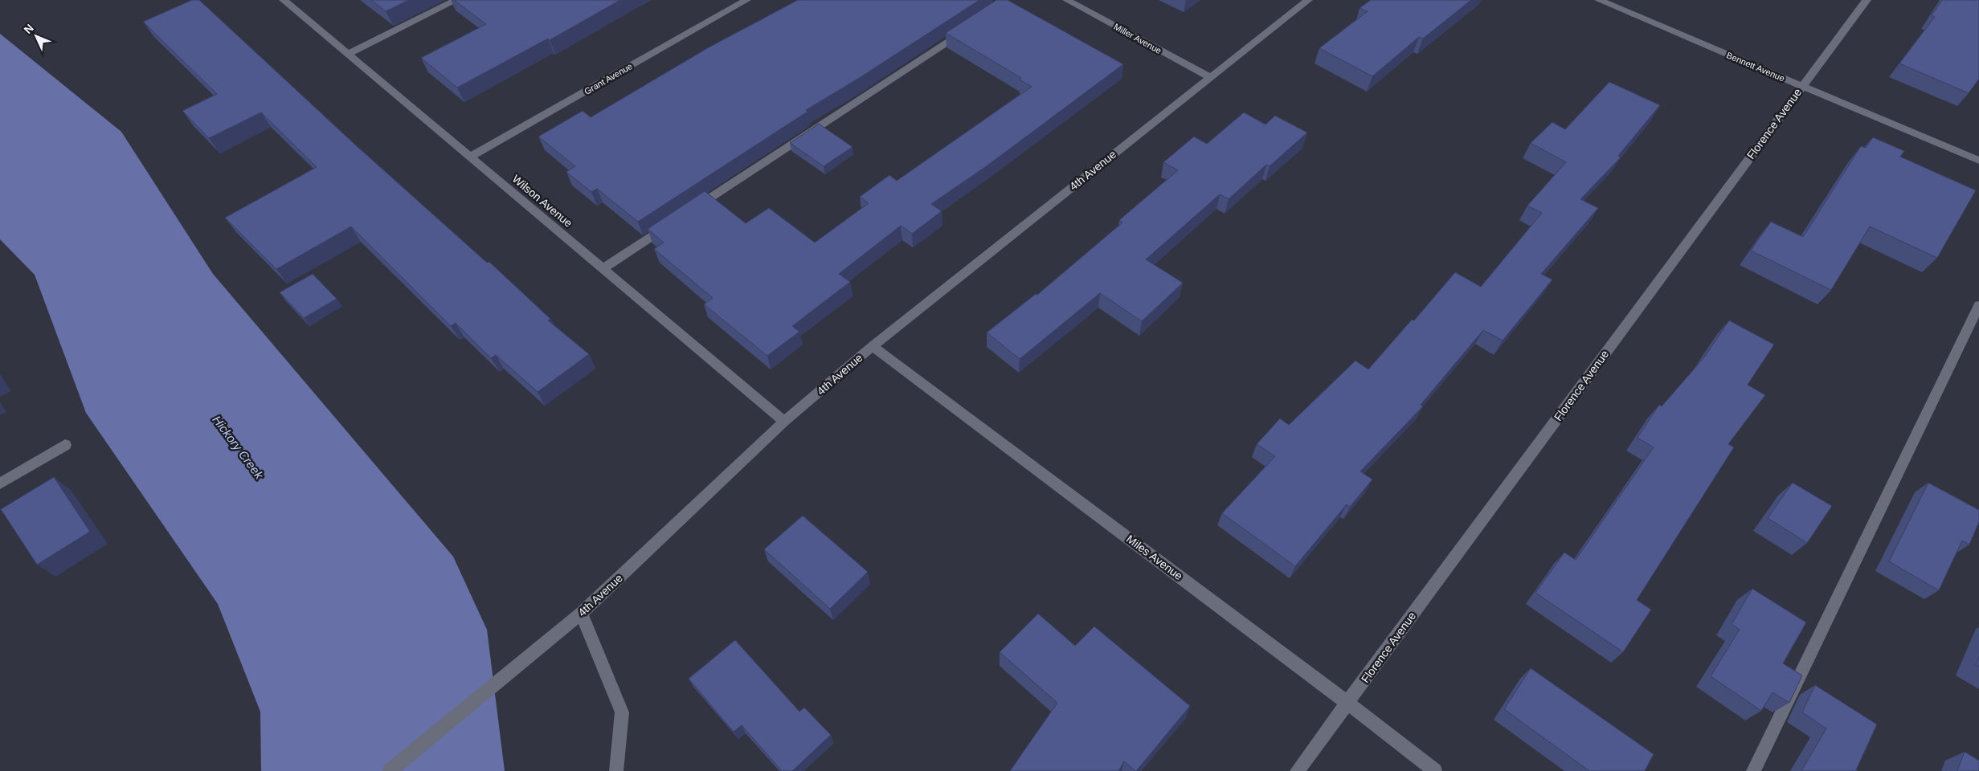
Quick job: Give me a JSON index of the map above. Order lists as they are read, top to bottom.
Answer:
{
  "streets": {
    "street": [
      "Miller Avenue",
      "Bennett Avenue",
      "Grant Avenue",
      "Florence Avenue",
      "4th Avenue",
      "Wilson Avenue",
      "Miles Avenue"
    ]
  },
  "crossings": [
    ["Miller Avenue", "4th Avenue"],
    ["Bennett Avenue", "Florence Avenue"],
    ["Grant Avenue", "Wilson Avenue"],
    ["Florence Avenue", "Miles Avenue"],
    ["4th Avenue", "Wilson Avenue"],
    ["4th Avenue", "Miles Avenue"]
  ],
  "water": ["Hickory Creek"],
  "north": "top left"
}
